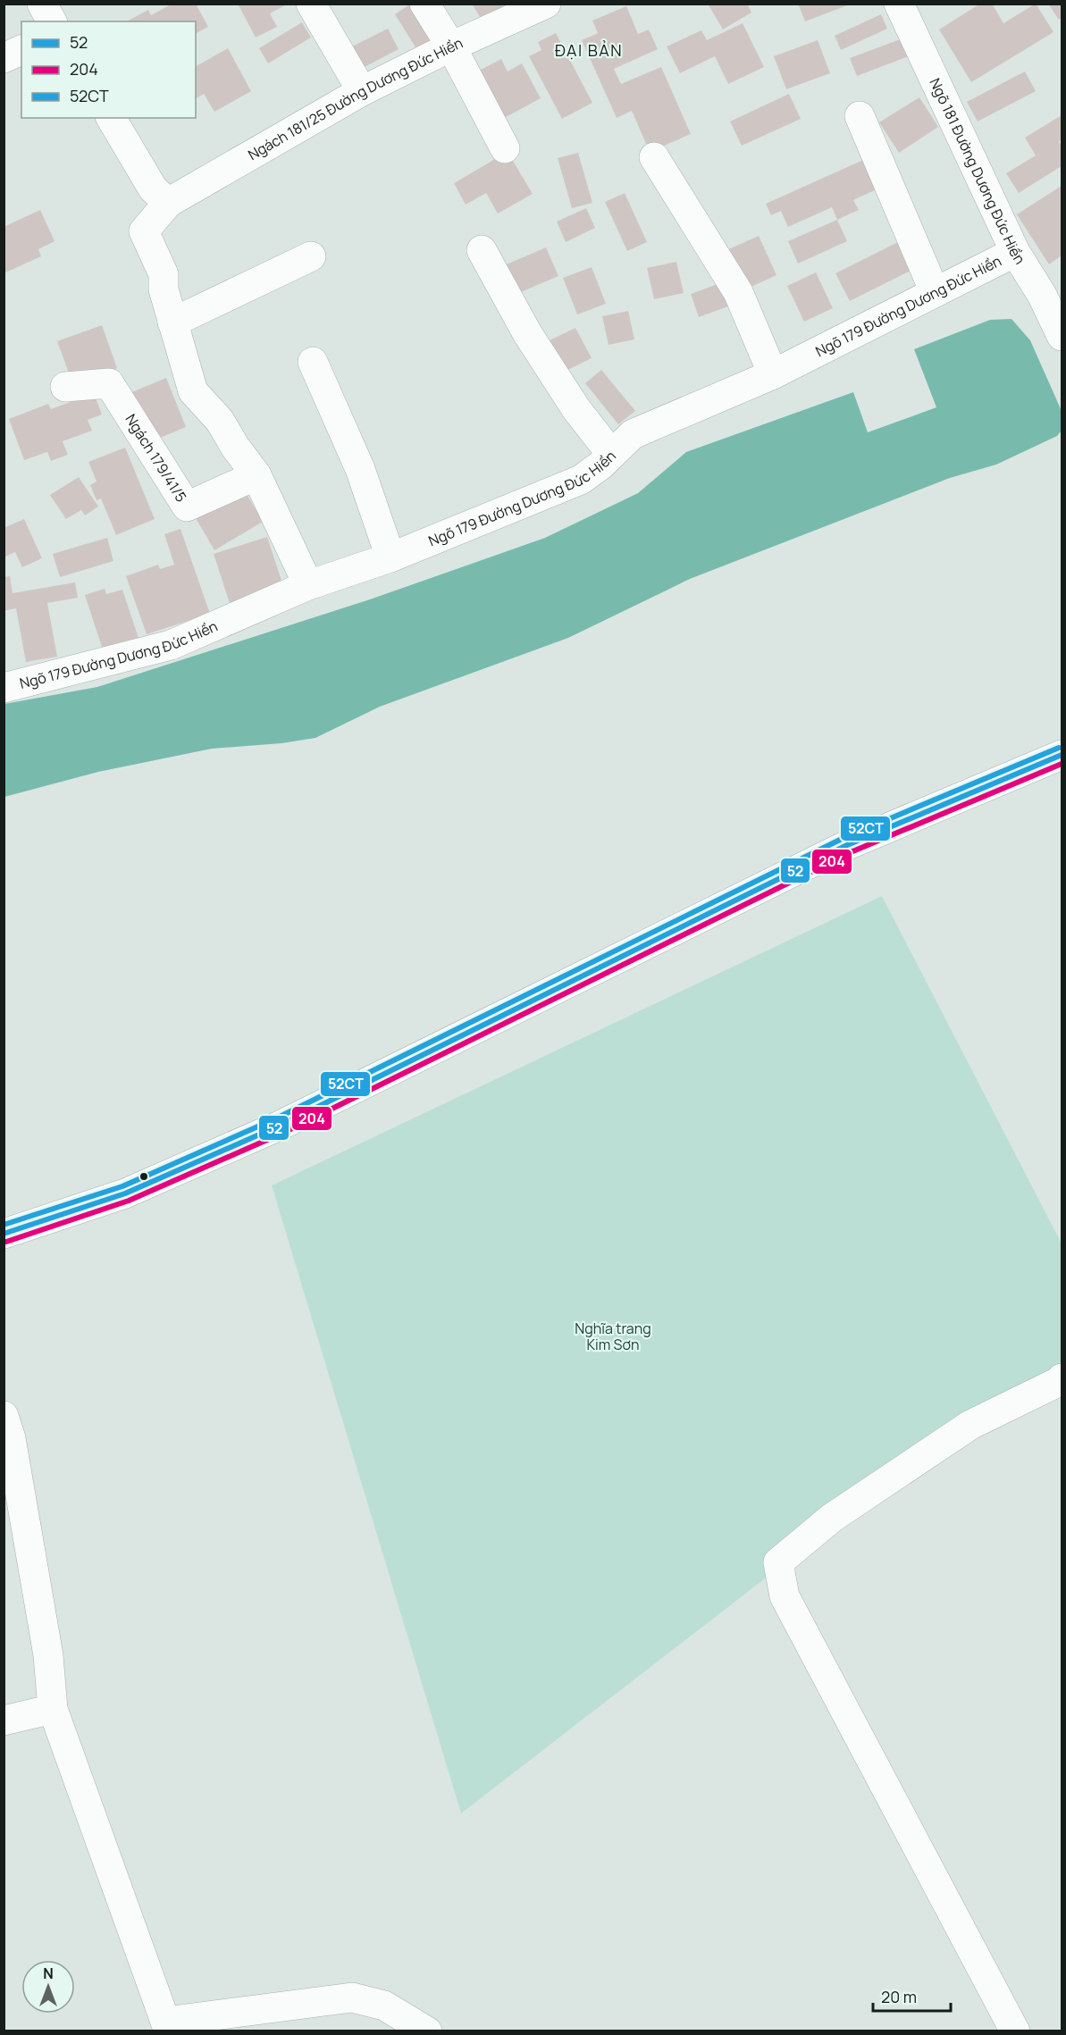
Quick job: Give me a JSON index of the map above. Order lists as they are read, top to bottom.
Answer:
{
  "streets": {
    "main road": [
      "Ngách 181/25 Đường Dương Đức Hiền",
      "Ngõ 181 Đường Dương Đức Hiền",
      "Ngõ 179 Đường Dương Đức Hiền",
      "Ngách 179/41/5"
    ]
  },
  "crossings": [
    ["Ngõ 181 Đường Dương Đức Hiền", "Ngõ 179 Đường Dương Đức Hiền"]
  ],
  "districts": ["ĐẠI BẢN"],
  "parks": ["Nghĩa trang Kim Sơn"],
  "lines": ["transit line 52CT", "transit line 52", "transit line 204"],
  "legend": ["52", "204", "52CT"],
  "scale_bar": "20 m",
  "north": "top"
}
